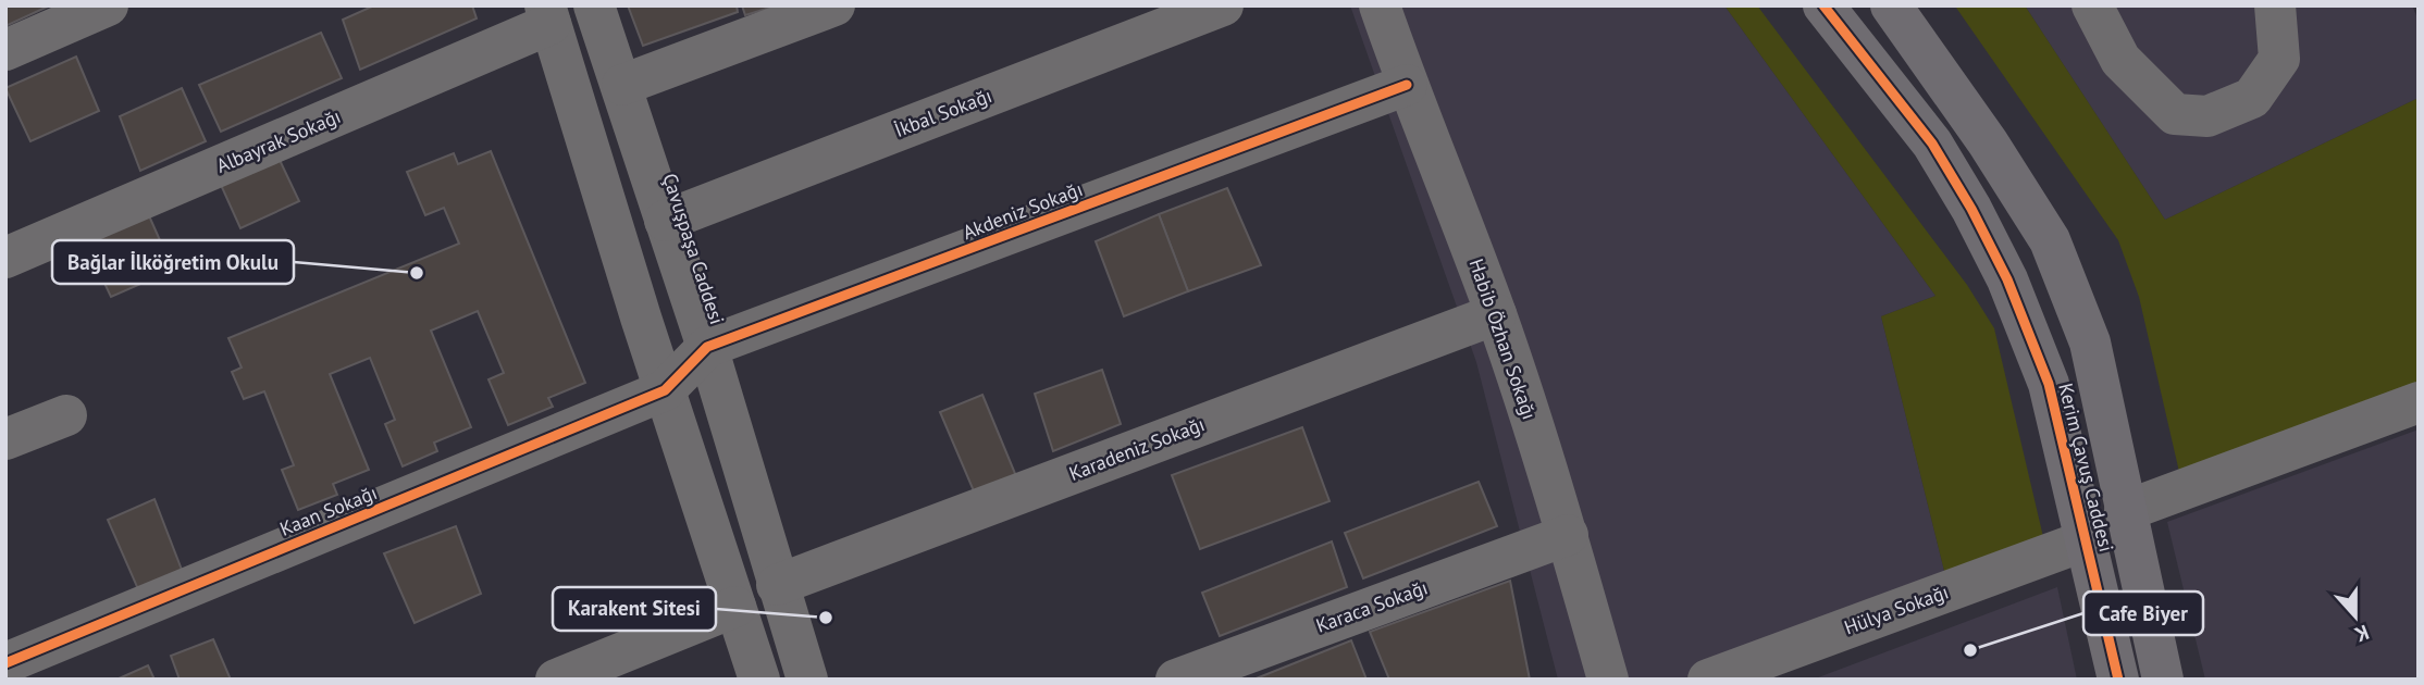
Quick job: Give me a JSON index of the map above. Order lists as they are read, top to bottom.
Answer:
{
  "streets": {
    "main road": ["Kerim Çavuş Caddesi"],
    "street": [
      "İkbal Sokağı",
      "Albayrak Sokağı",
      "Akdeniz Sokağı",
      "Çavuşpaşa Caddesi",
      "Habib Özhan Sokağı",
      "Karadeniz Sokağı",
      "Kaan Sokağı",
      "Karaca Sokağı",
      "Hülya Sokağı"
    ]
  },
  "crossings": [
    ["İkbal Sokağı", "Çavuşpaşa Caddesi"],
    ["Akdeniz Sokağı", "Çavuşpaşa Caddesi"],
    ["Akdeniz Sokağı", "Habib Özhan Sokağı"],
    ["Akdeniz Sokağı", "Kaan Sokağı"],
    ["Çavuşpaşa Caddesi", "Karadeniz Sokağı"],
    ["Habib Özhan Sokağı", "Karadeniz Sokağı"],
    ["Habib Özhan Sokağı", "Karaca Sokağı"],
    ["Kerim Çavuş Caddesi", "Hülya Sokağı"]
  ],
  "places": ["Bağlar İlköğretim Okulu", "Karakent Sitesi", "Cafe Biyer"],
  "north": "bottom"
}
